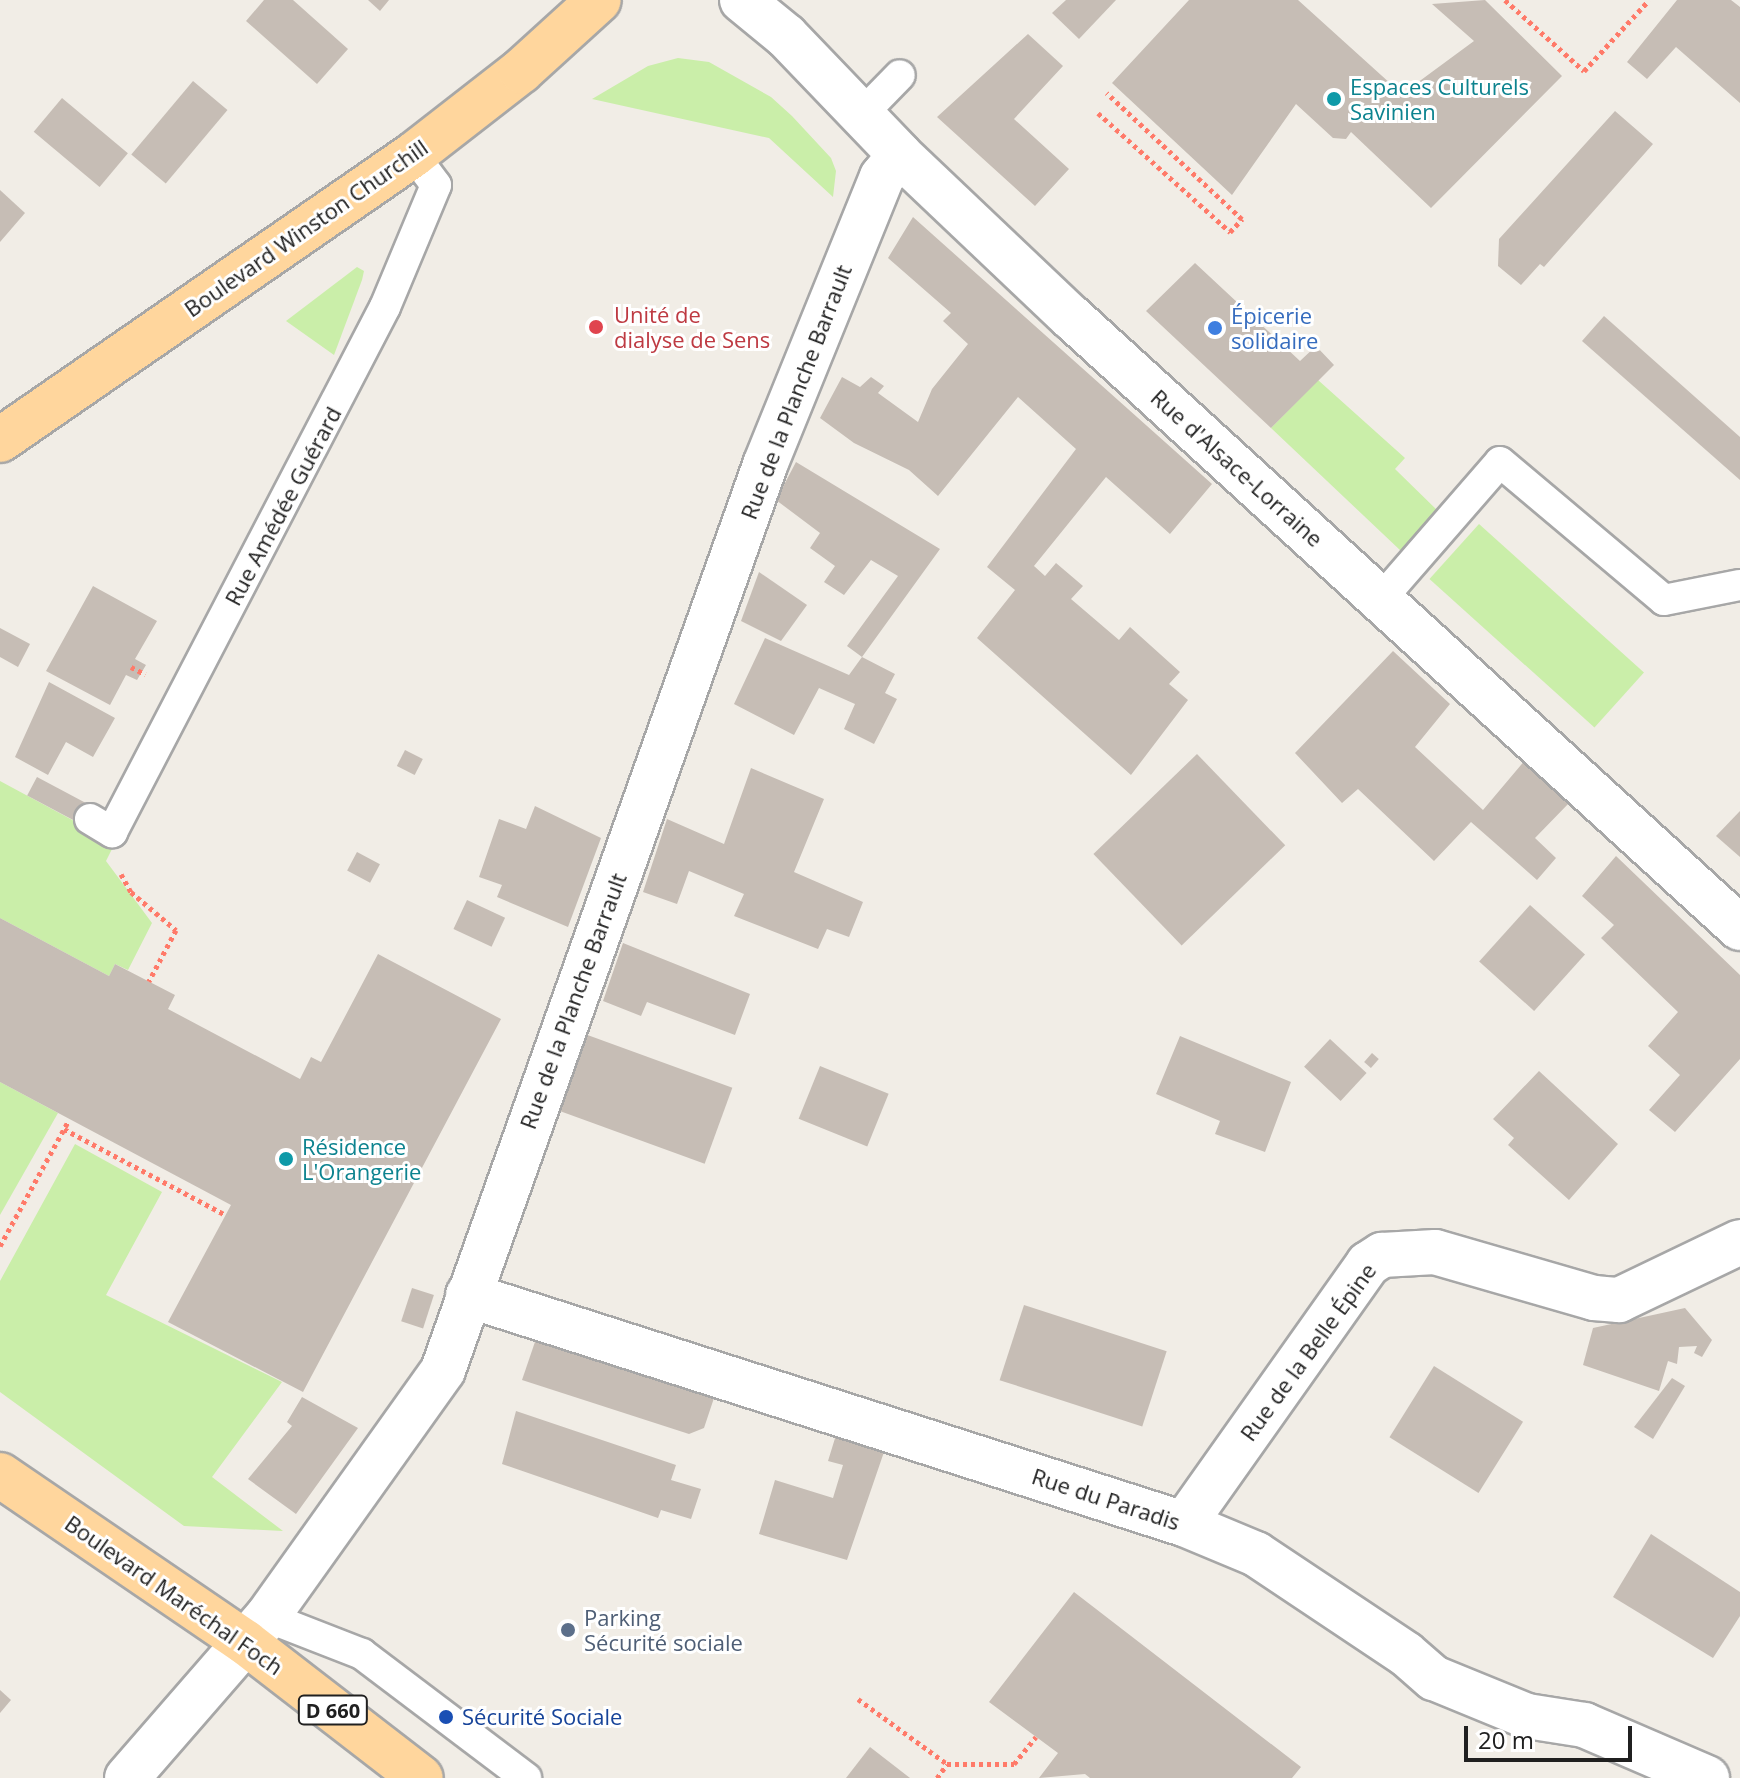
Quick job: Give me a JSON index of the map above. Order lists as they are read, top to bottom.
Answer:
{
  "streets": {
    "main road": ["Boulevard Winston Churchill", "Boulevard Maréchal Foch", "D 660"],
    "street": [
      "Rue de la Planche Barrault",
      "Rue d'Alsace-Lorraine",
      "Rue de la Belle Épine",
      "Rue du Paradis"
    ],
    "lane": ["Rue Amédée Guérard"]
  },
  "crossings": [
    ["Boulevard Winston Churchill", "Rue Amédée Guérard"],
    ["Rue de la Planche Barrault", "Rue d'Alsace-Lorraine"],
    ["Rue de la Planche Barrault", "Rue du Paradis"],
    ["Rue de la Planche Barrault", "Boulevard Maréchal Foch"],
    ["Rue de la Belle Épine", "Rue du Paradis"],
    ["Boulevard Maréchal Foch", "D 660"]
  ],
  "places": [
    "Espaces Culturels Savinien",
    "Unité de dialyse de Sens",
    "Épicerie solidaire",
    "Résidence L'Orangerie",
    "Parking Sécurité sociale",
    "Sécurité Sociale"
  ],
  "scale_bar": "20 m"
}
